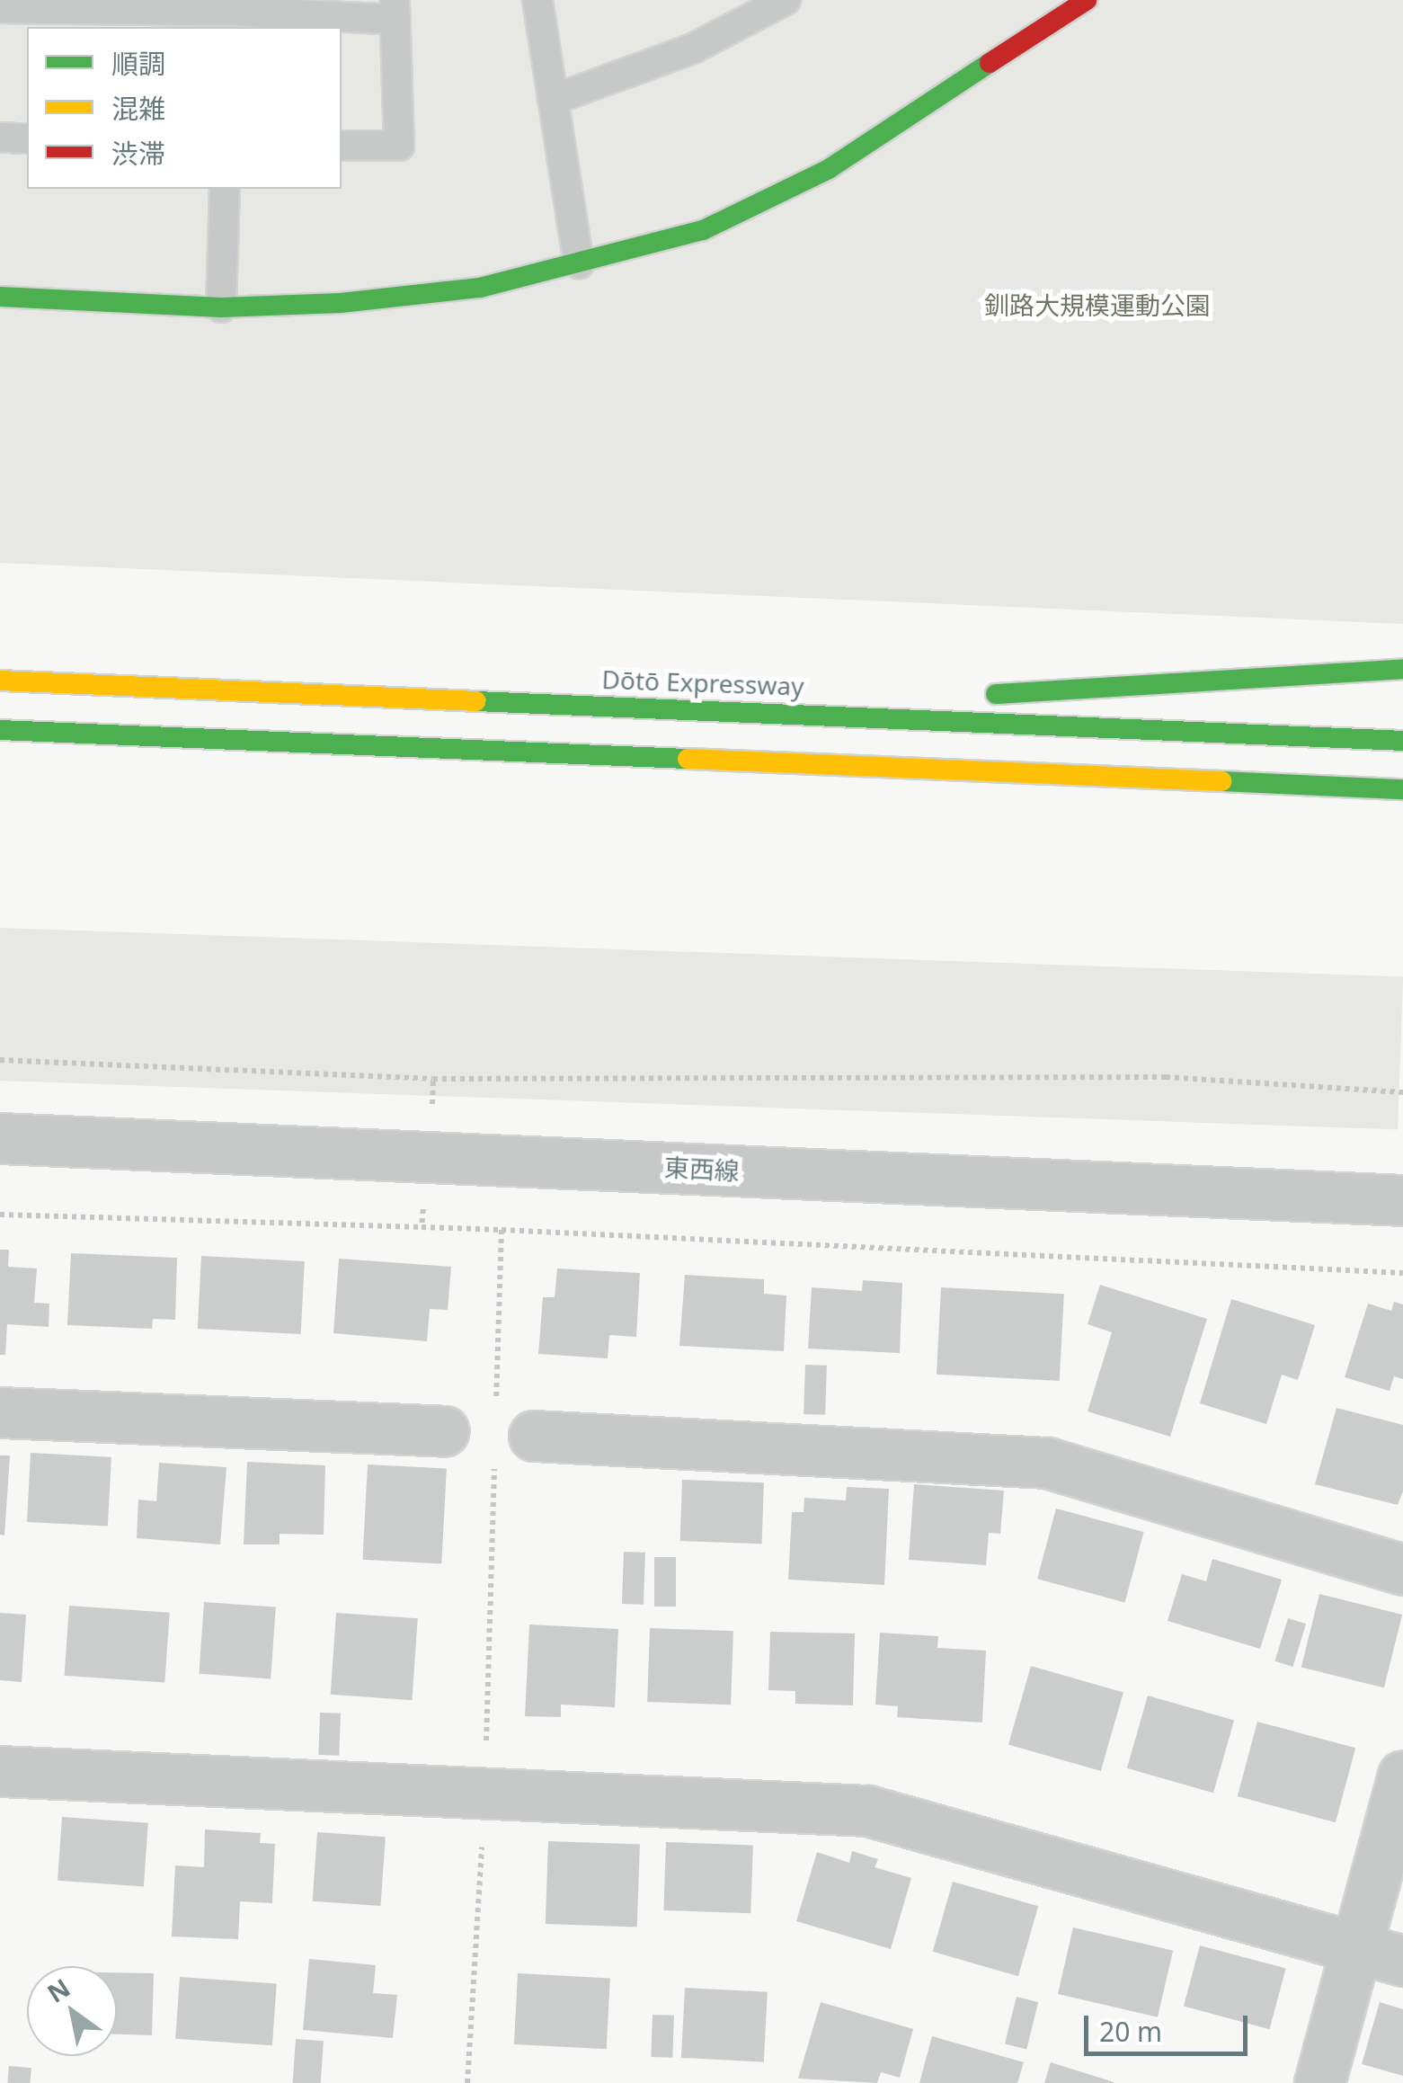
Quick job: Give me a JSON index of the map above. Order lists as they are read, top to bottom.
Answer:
{
  "streets": {
    "main road": ["Dōtō Expressway"],
    "street": ["東西線"]
  },
  "parks": ["釧路大規模運動公園"],
  "legend": ["順調", "混雑", "渋滞"],
  "scale_bar": "20 m",
  "north": "top left"
}
